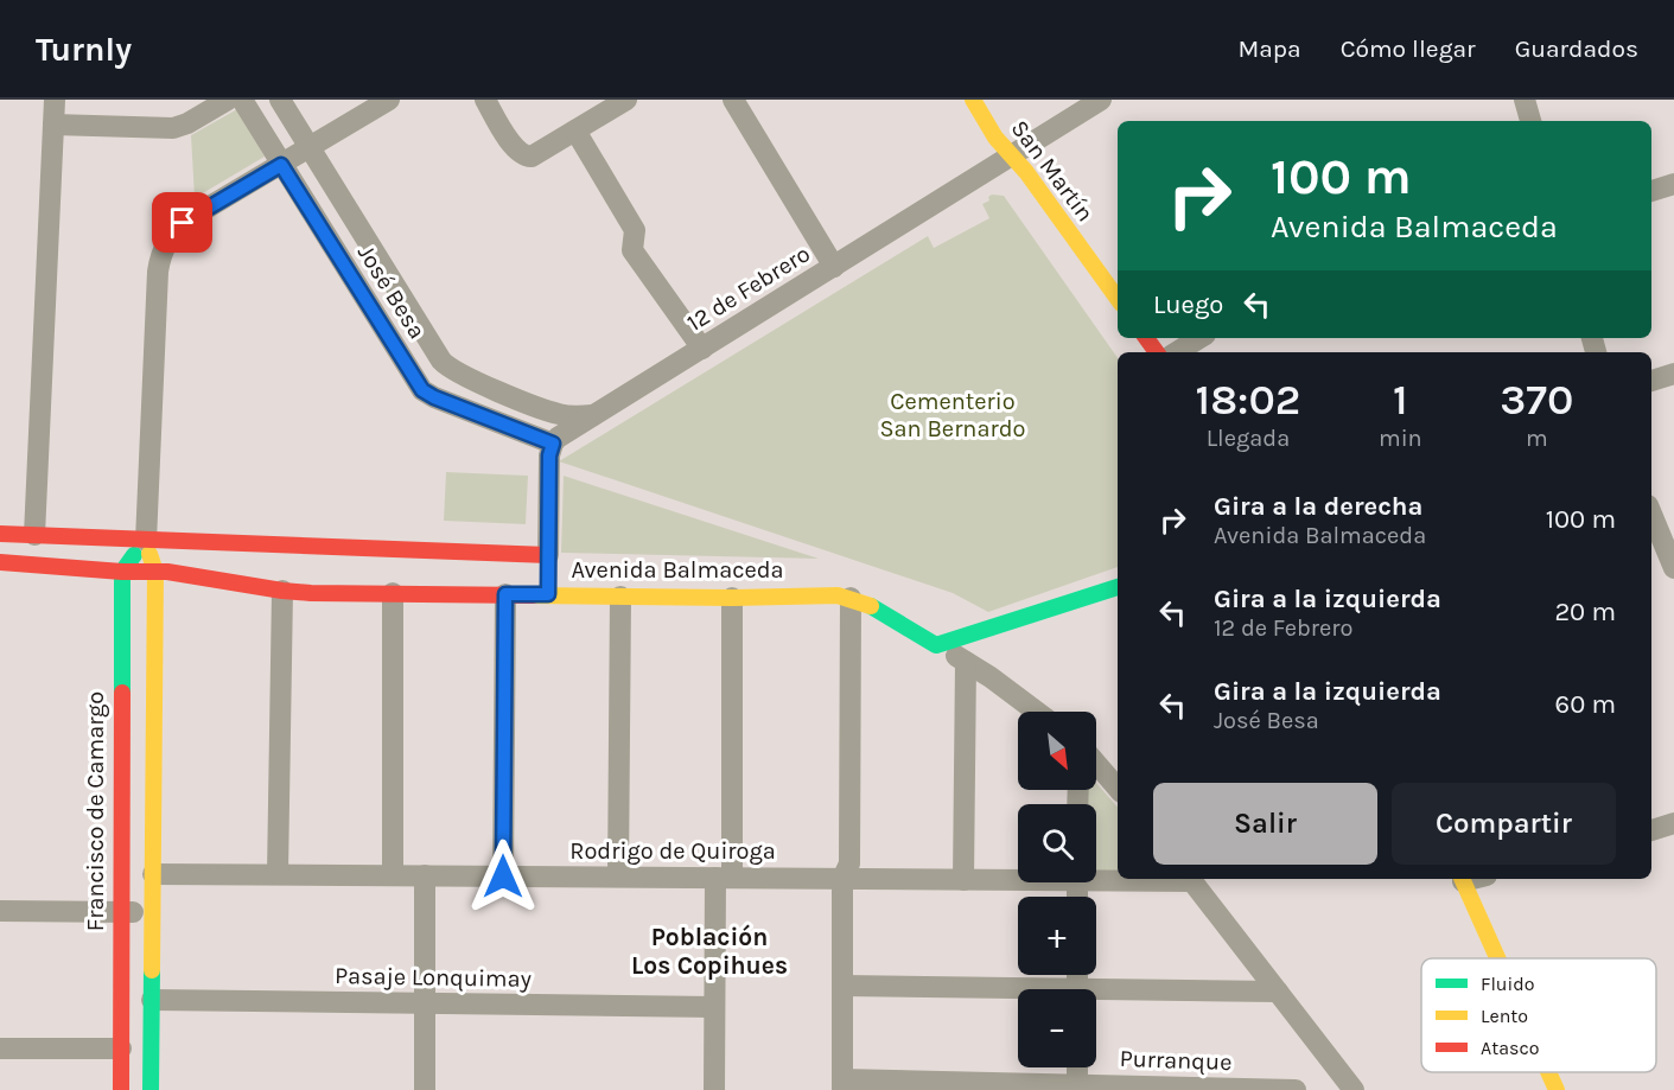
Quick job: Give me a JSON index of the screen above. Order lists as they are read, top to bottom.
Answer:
{
  "streets": {
    "street": [
      "San Martín",
      "12 de Febrero",
      "José Besa",
      "Avenida Balmaceda",
      "Francisco de Camargo",
      "Rodrigo de Quiroga",
      "Pasaje Lonquimay",
      "Purranque"
    ]
  },
  "crossings": [
    ["San Martín", "12 de Febrero"],
    ["12 de Febrero", "José Besa"],
    ["Avenida Balmaceda", "Francisco de Camargo"]
  ],
  "districts": ["Población Los Copihues"],
  "parks": ["Cementerio San Bernardo"],
  "legend": ["Fluido", "Lento", "Atasco"],
  "north": "bottom right",
  "page": {
    "header": "Turnly",
    "nav": ["Mapa", "Cómo llegar", "Guardados"],
    "turn": ["100 m", "Avenida Balmaceda"],
    "then": "Luego",
    "eta": [
      "18:02",
      "Llegada",
      "1",
      "min",
      "370",
      "m"
    ],
    "list": [
      {
        "name": "Gira a la derecha",
        "note": "Avenida Balmaceda",
        "value": "100 m"
      },
      {
        "name": "Gira a la izquierda",
        "note": "12 de Febrero",
        "value": "20 m"
      },
      {
        "name": "Gira a la izquierda",
        "note": "José Besa",
        "value": "60 m"
      }
    ],
    "map_buttons": ["+", "−"],
    "buttons": ["Salir", "Compartir"]
  }
}
